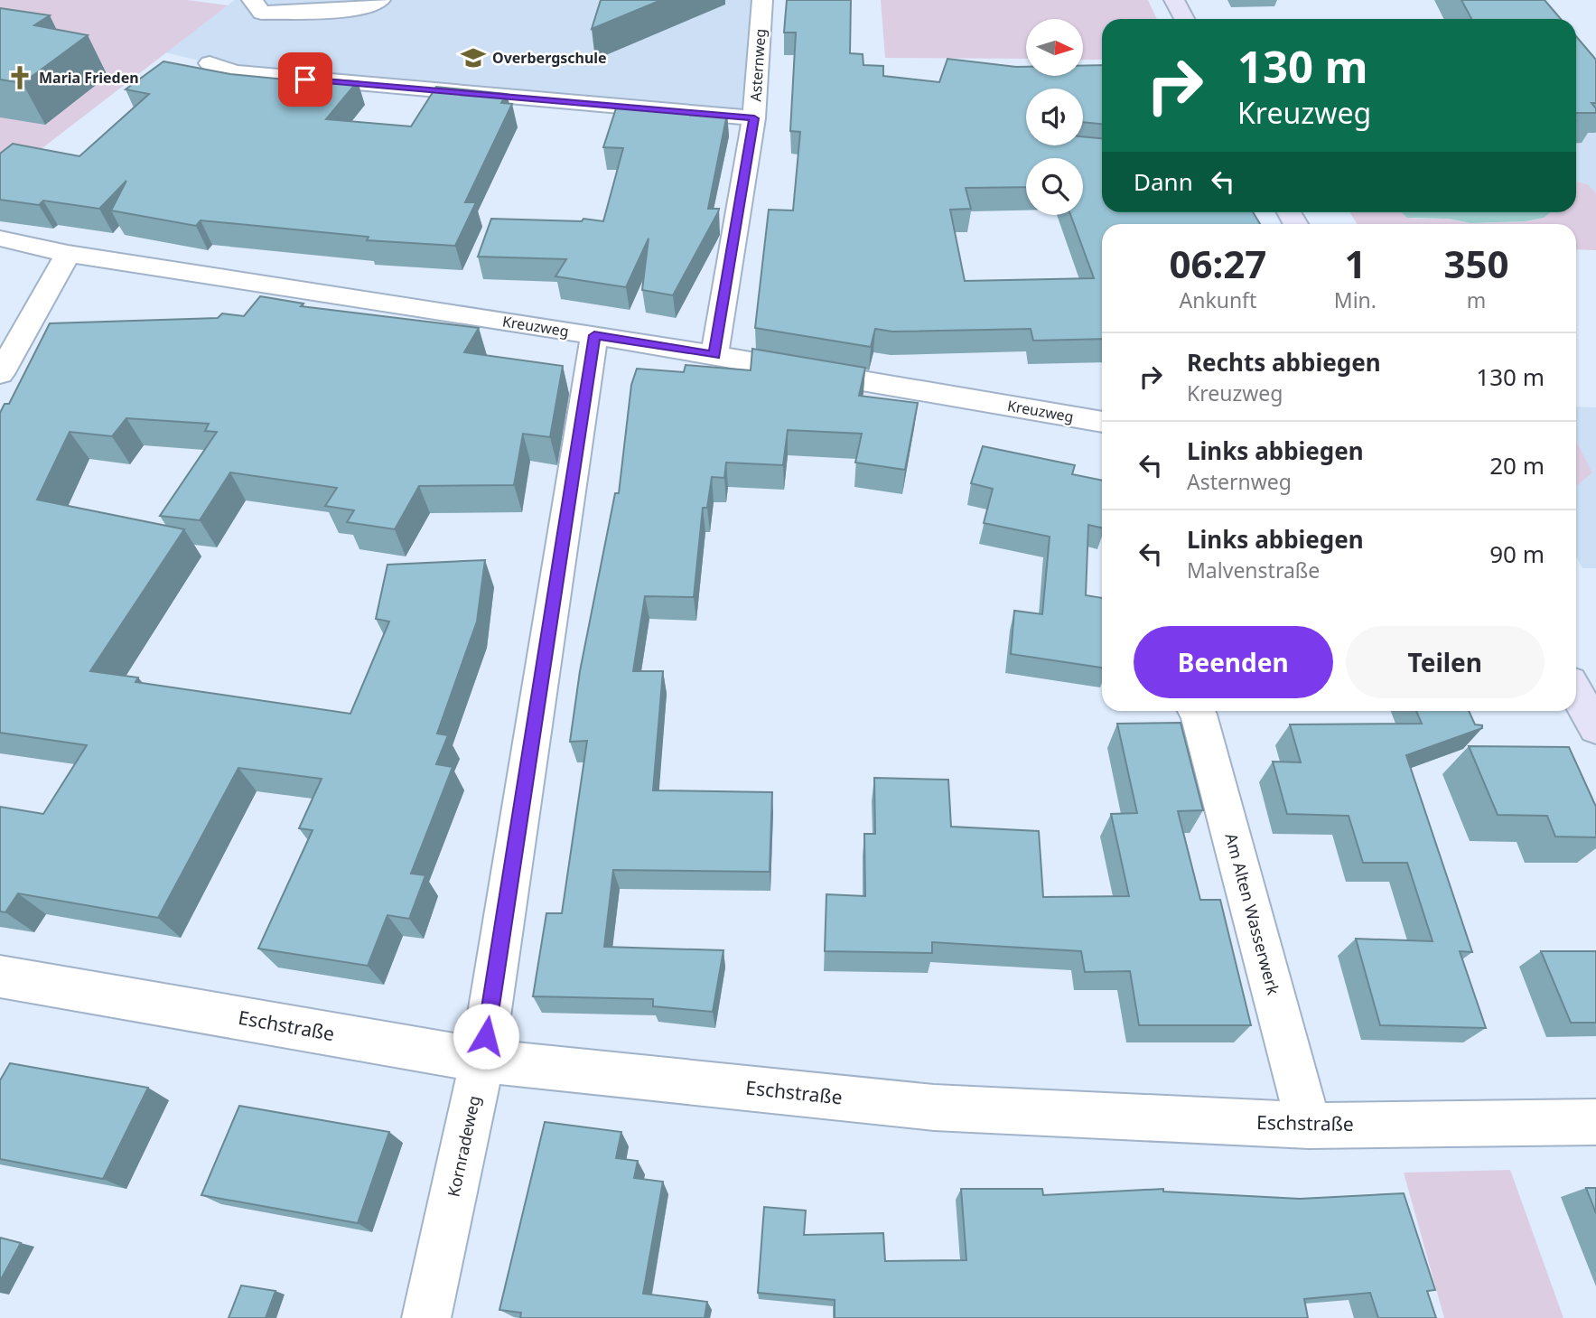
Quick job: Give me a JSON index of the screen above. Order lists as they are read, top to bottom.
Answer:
{
  "streets": {
    "street": [
      "Asternweg",
      "Kreuzweg",
      "Am Alten Wasserwerk",
      "Eschstraße",
      "Kornradeweg"
    ]
  },
  "crossings": [
    ["Asternweg", "Kreuzweg"],
    ["Kreuzweg", "Kornradeweg"],
    ["Am Alten Wasserwerk", "Eschstraße"],
    ["Eschstraße", "Kornradeweg"]
  ],
  "places": {
    "school or university": ["Overbergschule"],
    "church": ["Maria Frieden"]
  },
  "north": "right",
  "page": {
    "turn": ["130 m", "Kreuzweg"],
    "then": "Dann",
    "eta": [
      "06:27",
      "Ankunft",
      "1",
      "Min.",
      "350",
      "m"
    ],
    "list": [
      {
        "name": "Rechts abbiegen",
        "note": "Kreuzweg",
        "value": "130 m"
      },
      {
        "name": "Links abbiegen",
        "note": "Asternweg",
        "value": "20 m"
      },
      {
        "name": "Links abbiegen",
        "note": "Malvenstraße",
        "value": "90 m"
      }
    ],
    "buttons": ["Beenden", "Teilen"]
  }
}
